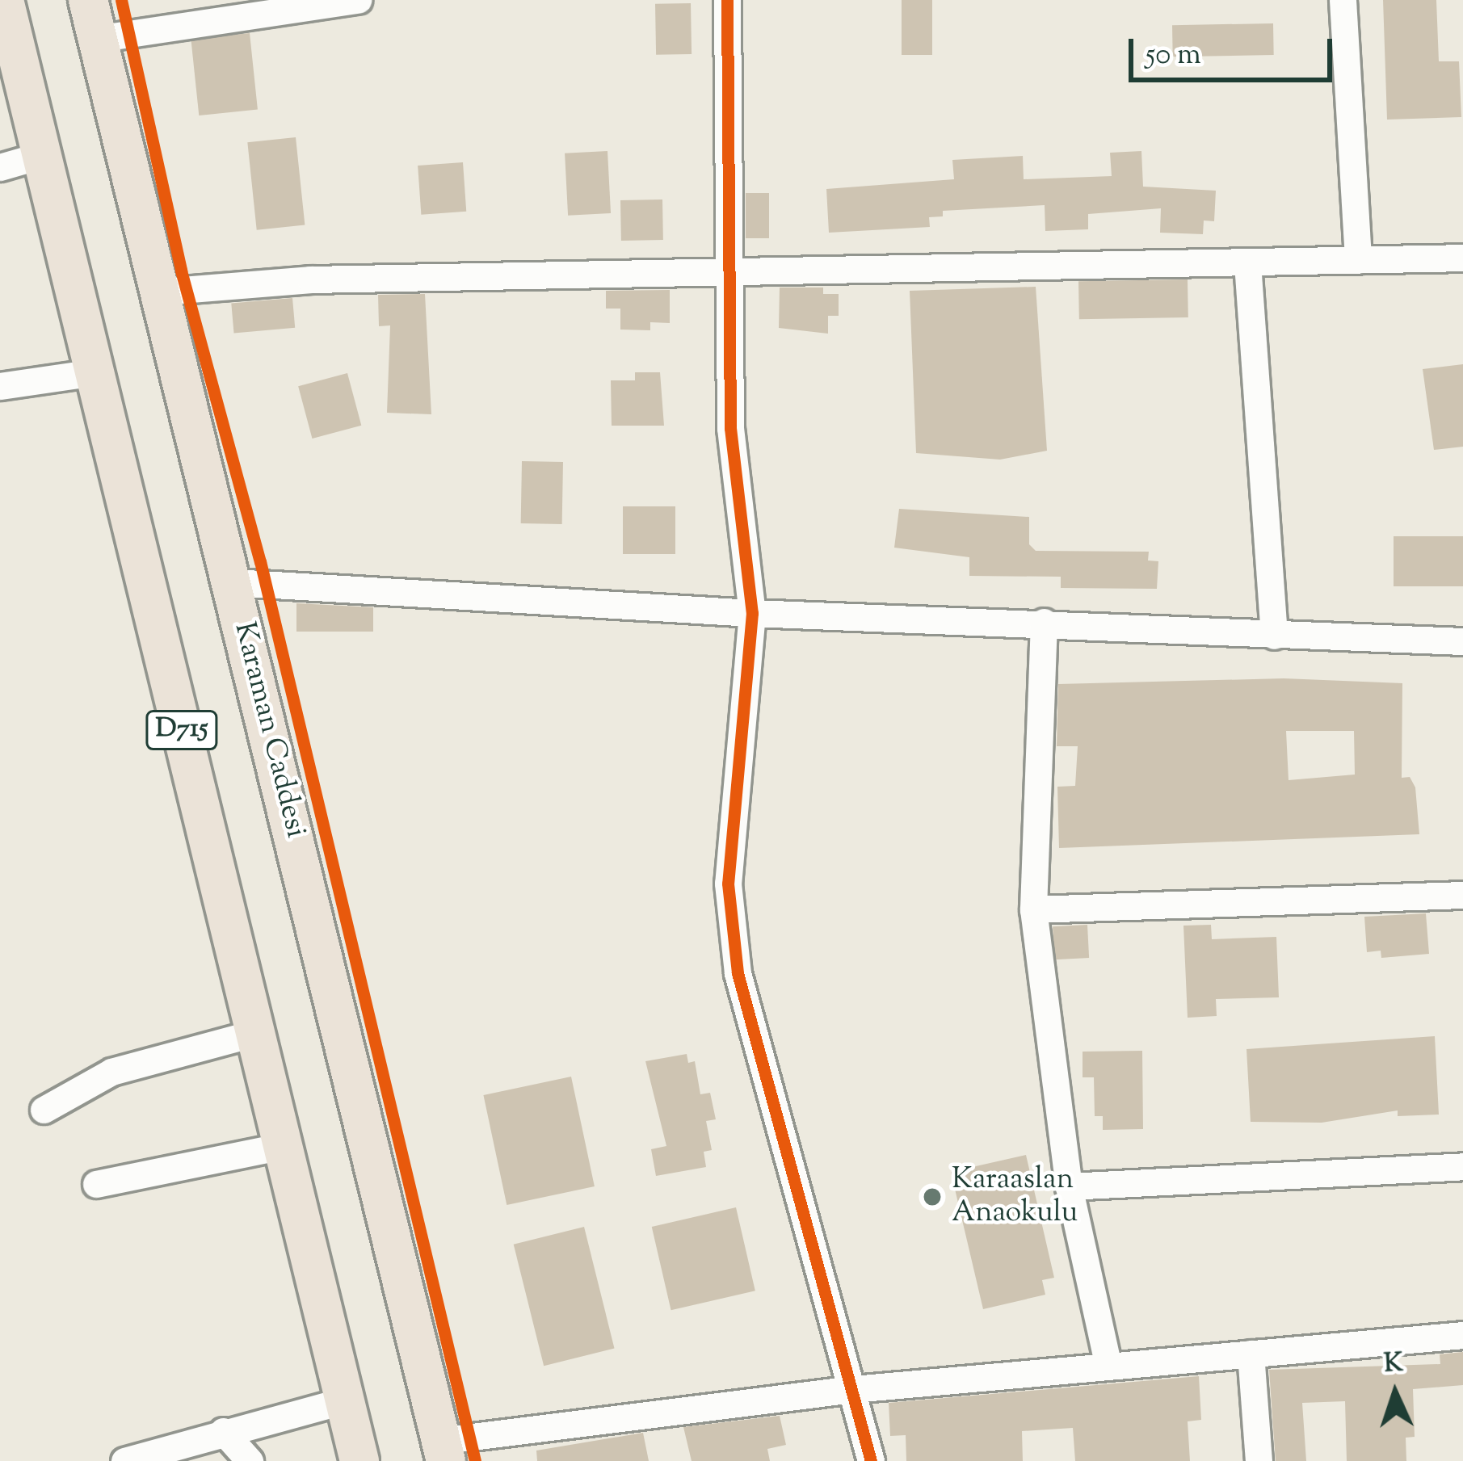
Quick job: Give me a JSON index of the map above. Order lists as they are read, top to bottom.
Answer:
{
  "streets": {
    "highway": ["D715", "Karaman Caddesi"]
  },
  "places": ["Karaaslan Anaokulu"],
  "scale_bar": "50 m",
  "north": "top"
}
